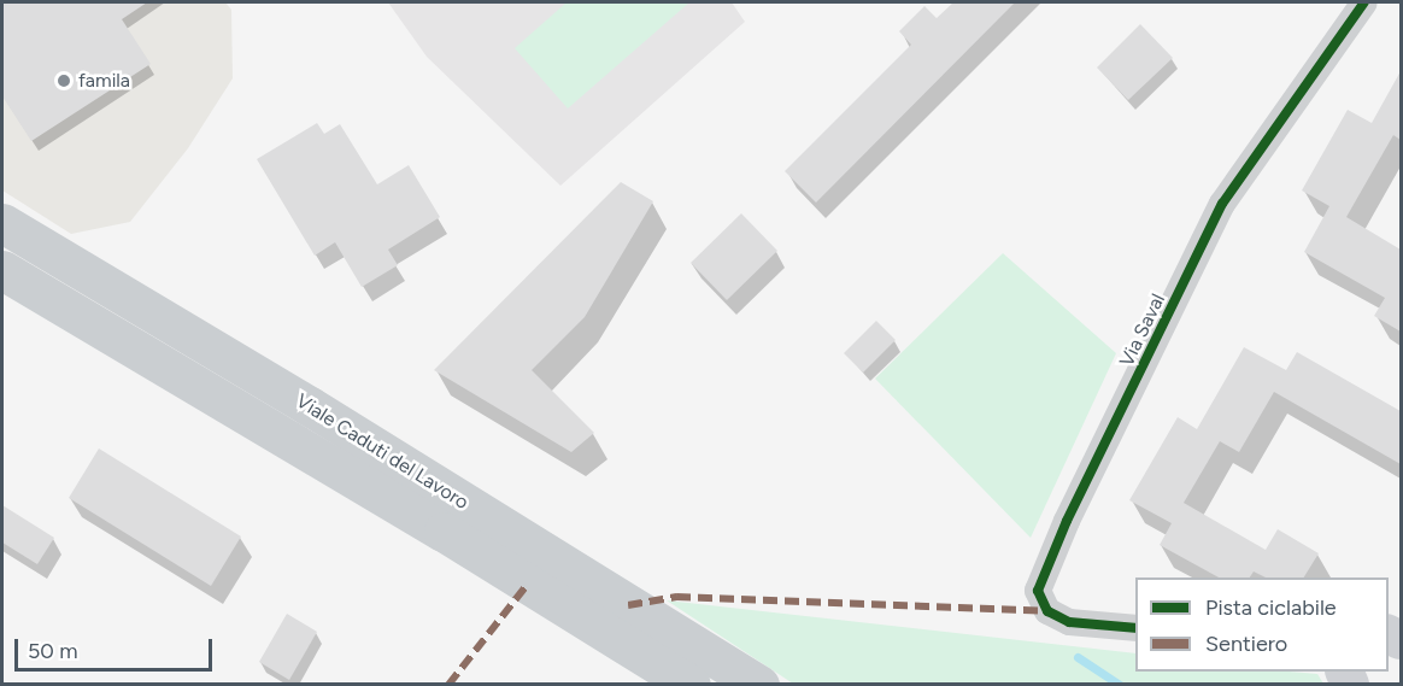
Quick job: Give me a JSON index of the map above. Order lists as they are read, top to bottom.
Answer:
{
  "streets": {
    "main road": ["Viale Caduti del Lavoro"],
    "street": ["Via Saval"]
  },
  "places": ["famila"],
  "legend": ["Pista ciclabile", "Sentiero"],
  "scale_bar": "50 m"
}
